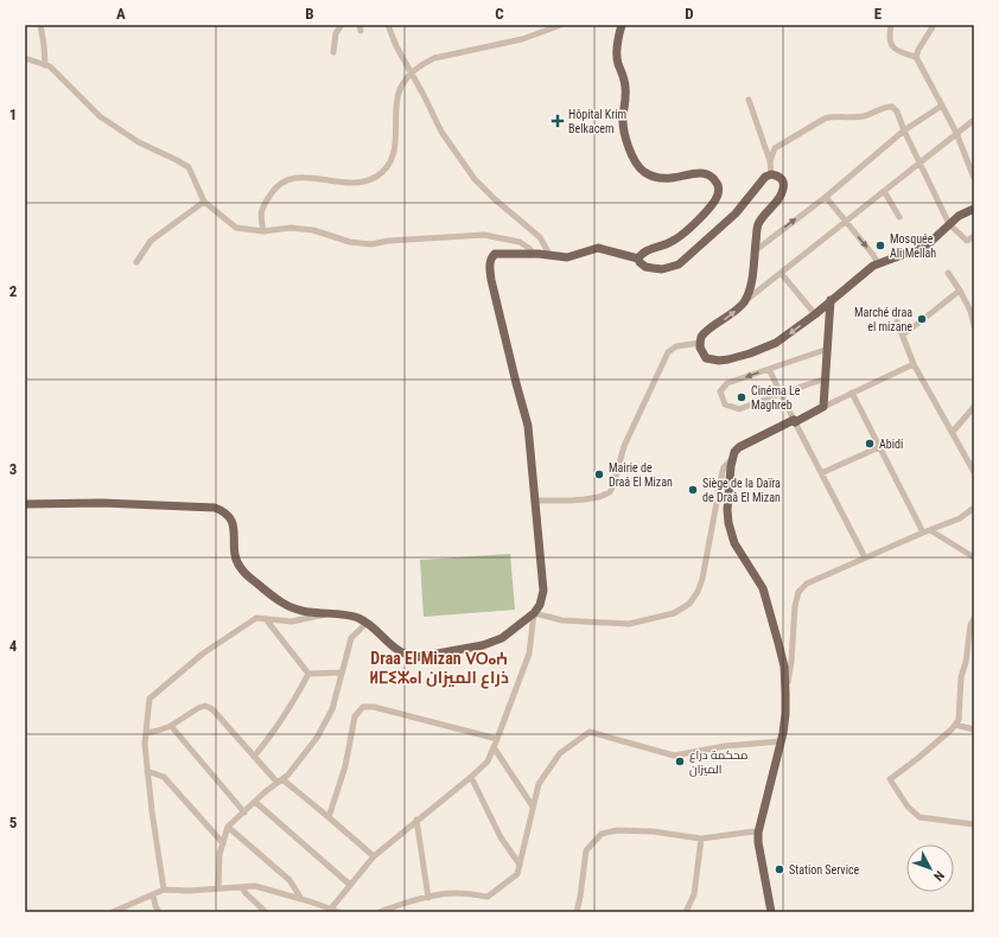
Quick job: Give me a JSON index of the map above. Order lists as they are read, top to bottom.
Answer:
{
  "districts": ["Draa El Mizan ⴸⵔⴰⵄ ⵍⵎⵉⵣⴰⵏ ذراع الميزان"],
  "places": {
    "health": ["Hôpital Krim Belkacem"],
    "other": [
      "Mosquée Ali Mellah",
      "Marché draa el mizane",
      "Cinéma Le Maghreb",
      "Abidi",
      "Mairie de Draâ El Mizan",
      "Siège de la Daïra de Draâ El Mizan",
      "محكمة دراع الميزان",
      "Station Service"
    ]
  },
  "north": "bottom right",
  "grid": {
    "columns": [
      "A",
      "B",
      "C",
      "D",
      "E"
    ],
    "rows": [
      "1",
      "2",
      "3",
      "4",
      "5"
    ]
  }
}
